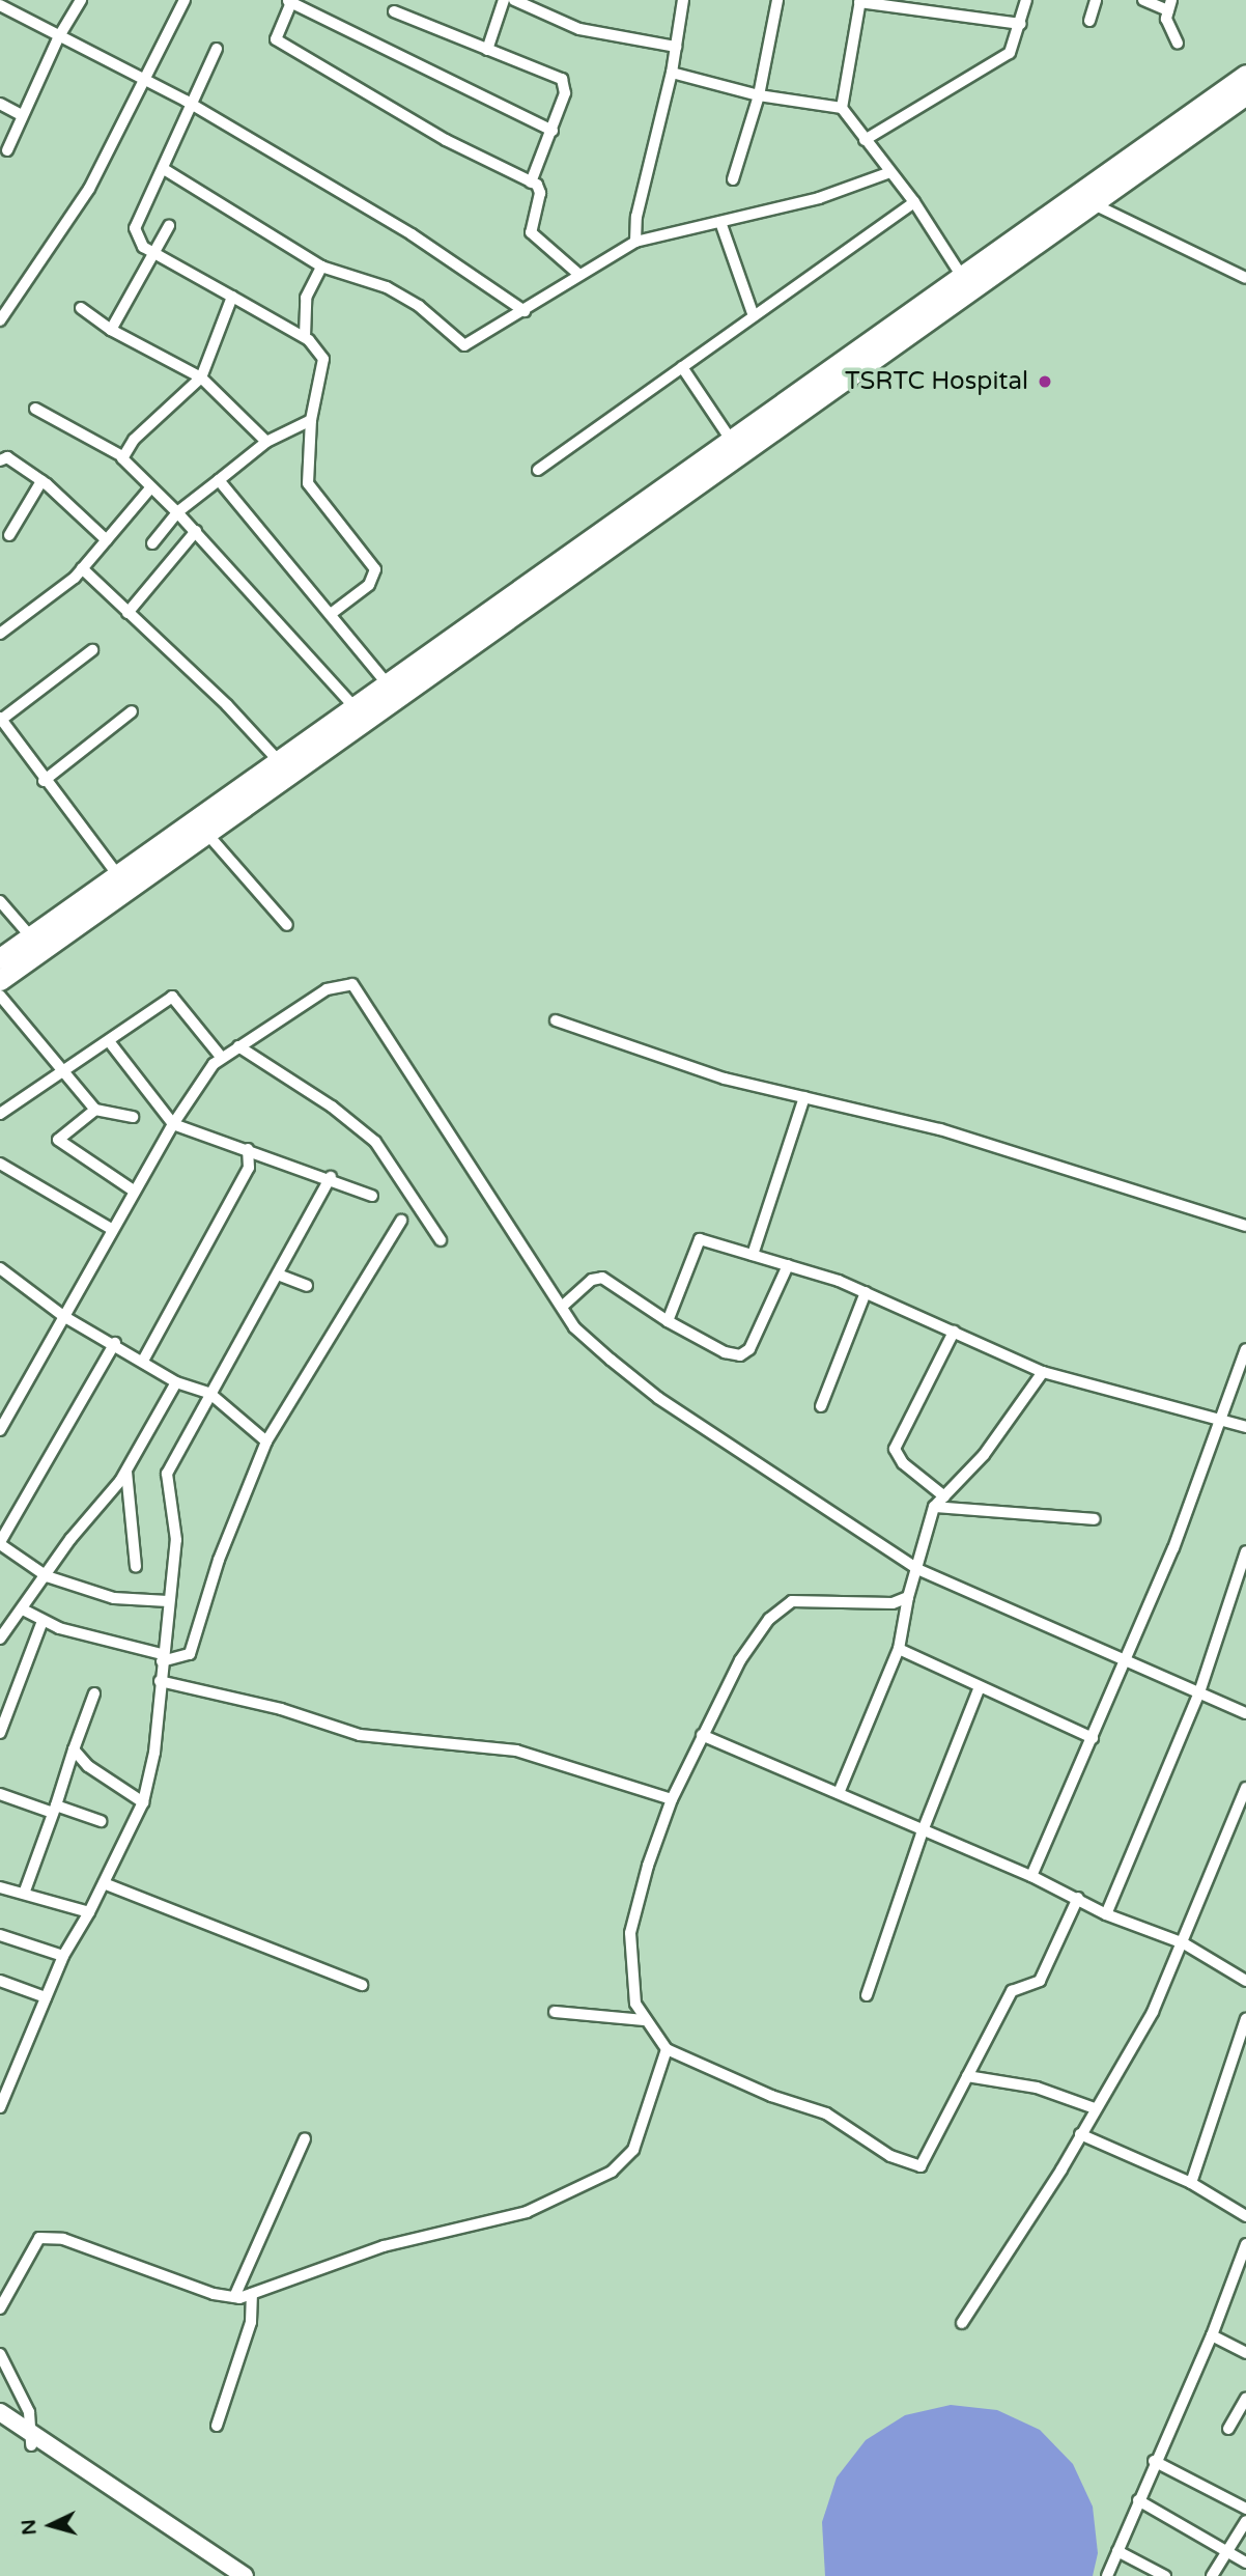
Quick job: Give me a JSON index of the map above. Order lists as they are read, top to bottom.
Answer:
{
  "places": ["TSRTC Hospital"],
  "north": "left"
}
